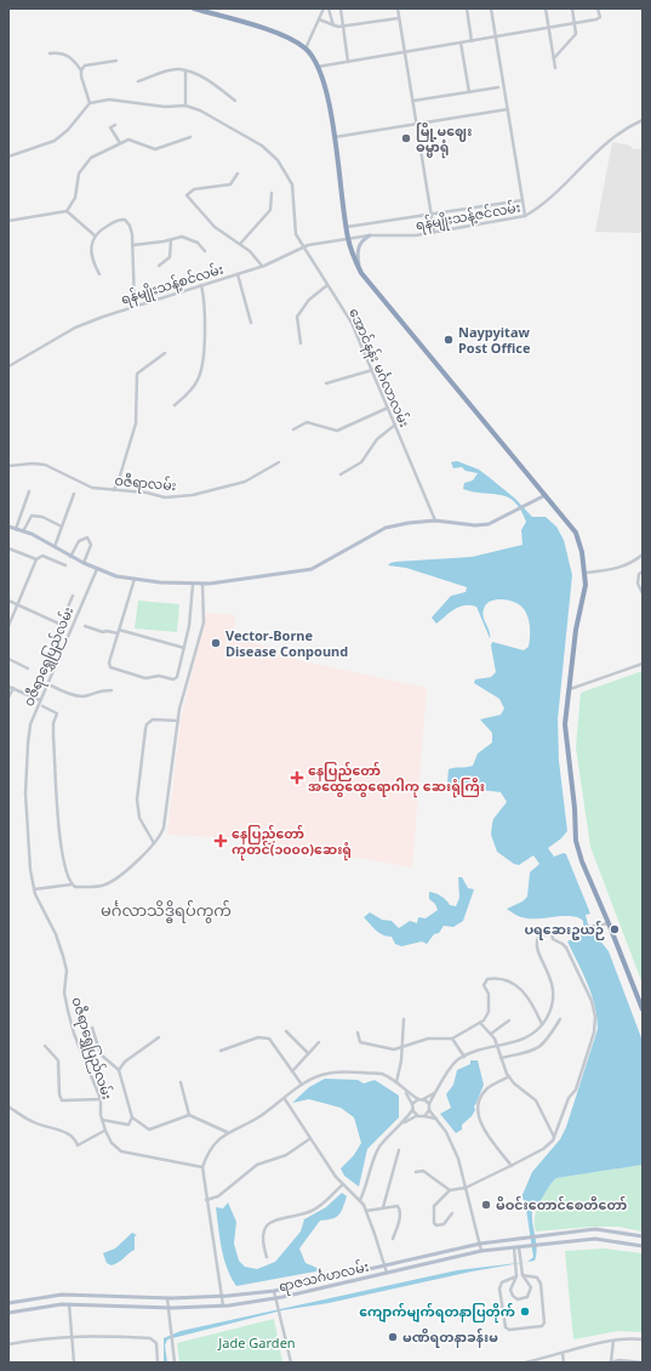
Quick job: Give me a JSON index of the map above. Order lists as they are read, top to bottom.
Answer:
{
  "streets": {
    "main road": ["ရာဇသင်္ဂဟလမ်း"],
    "street": [
      "ရန်မျိုးသန့်ဇင်လမ်း",
      "ရန်မျိုးသန့်စင်လမ်း",
      "အောင်နန်း မင်္ဂလာလမ်း",
      "ဝဇီရာလမ်း",
      "ဝဇီရာရွှေပြည်လမ်း"
    ]
  },
  "crossings": [
    ["ရန်မျိုးသန့်ဇင်လမ်း", "ရန်မျိုးသန့်စင်လမ်း"],
    ["ရန်မျိုးသန့်စင်လမ်း", "အောင်နန်း မင်္ဂလာလမ်း"]
  ],
  "districts": ["မင်္ဂလာသိဒ္ဓိရပ်ကွက်"],
  "parks": ["Jade Garden"],
  "places": {
    "other": [
      "မြို့မဈေး ဓမ္မာရုံ",
      "Naypyitaw Post Office",
      "Vector-Borne Disease Conpound",
      "ပရဆေးဥယဉ်",
      "မိဝင်းတောင်စေတီတော်",
      "ကျောက်မျက်ရတနာပြတိုက်",
      "မဏိရတနာခန်းမ"
    ],
    "health": ["နေပြည်တော် အထွေထွေရောဂါကု ဆေးရုံကြီး", "နေပြည်တော် ကုတင်(၁၀၀၀)ဆေးရုံ"]
  }
}
